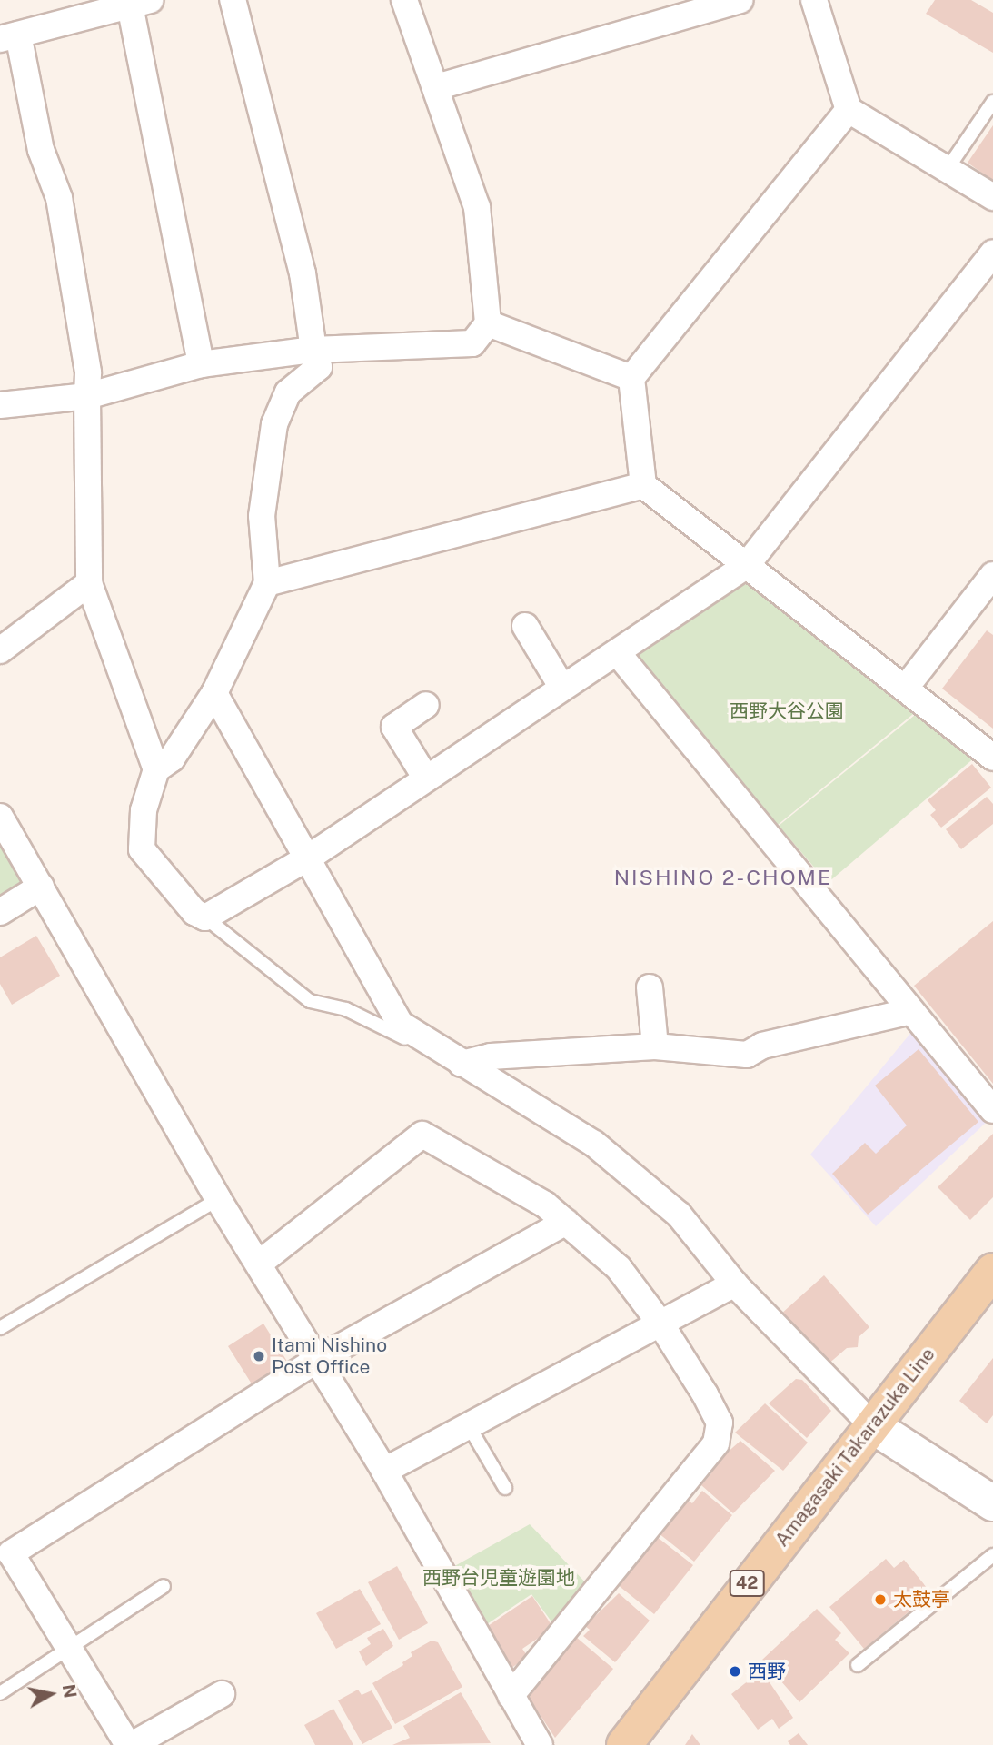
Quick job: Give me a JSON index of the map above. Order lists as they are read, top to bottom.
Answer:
{
  "streets": {
    "main road": ["Amagasaki Takarazuka Line", "42"]
  },
  "districts": ["NISHINO 2-CHOME"],
  "parks": ["西野大谷公園", "西野台児童遊園地"],
  "places": ["Itami Nishino Post Office", "太鼓亭", "西野"],
  "north": "right"
}
